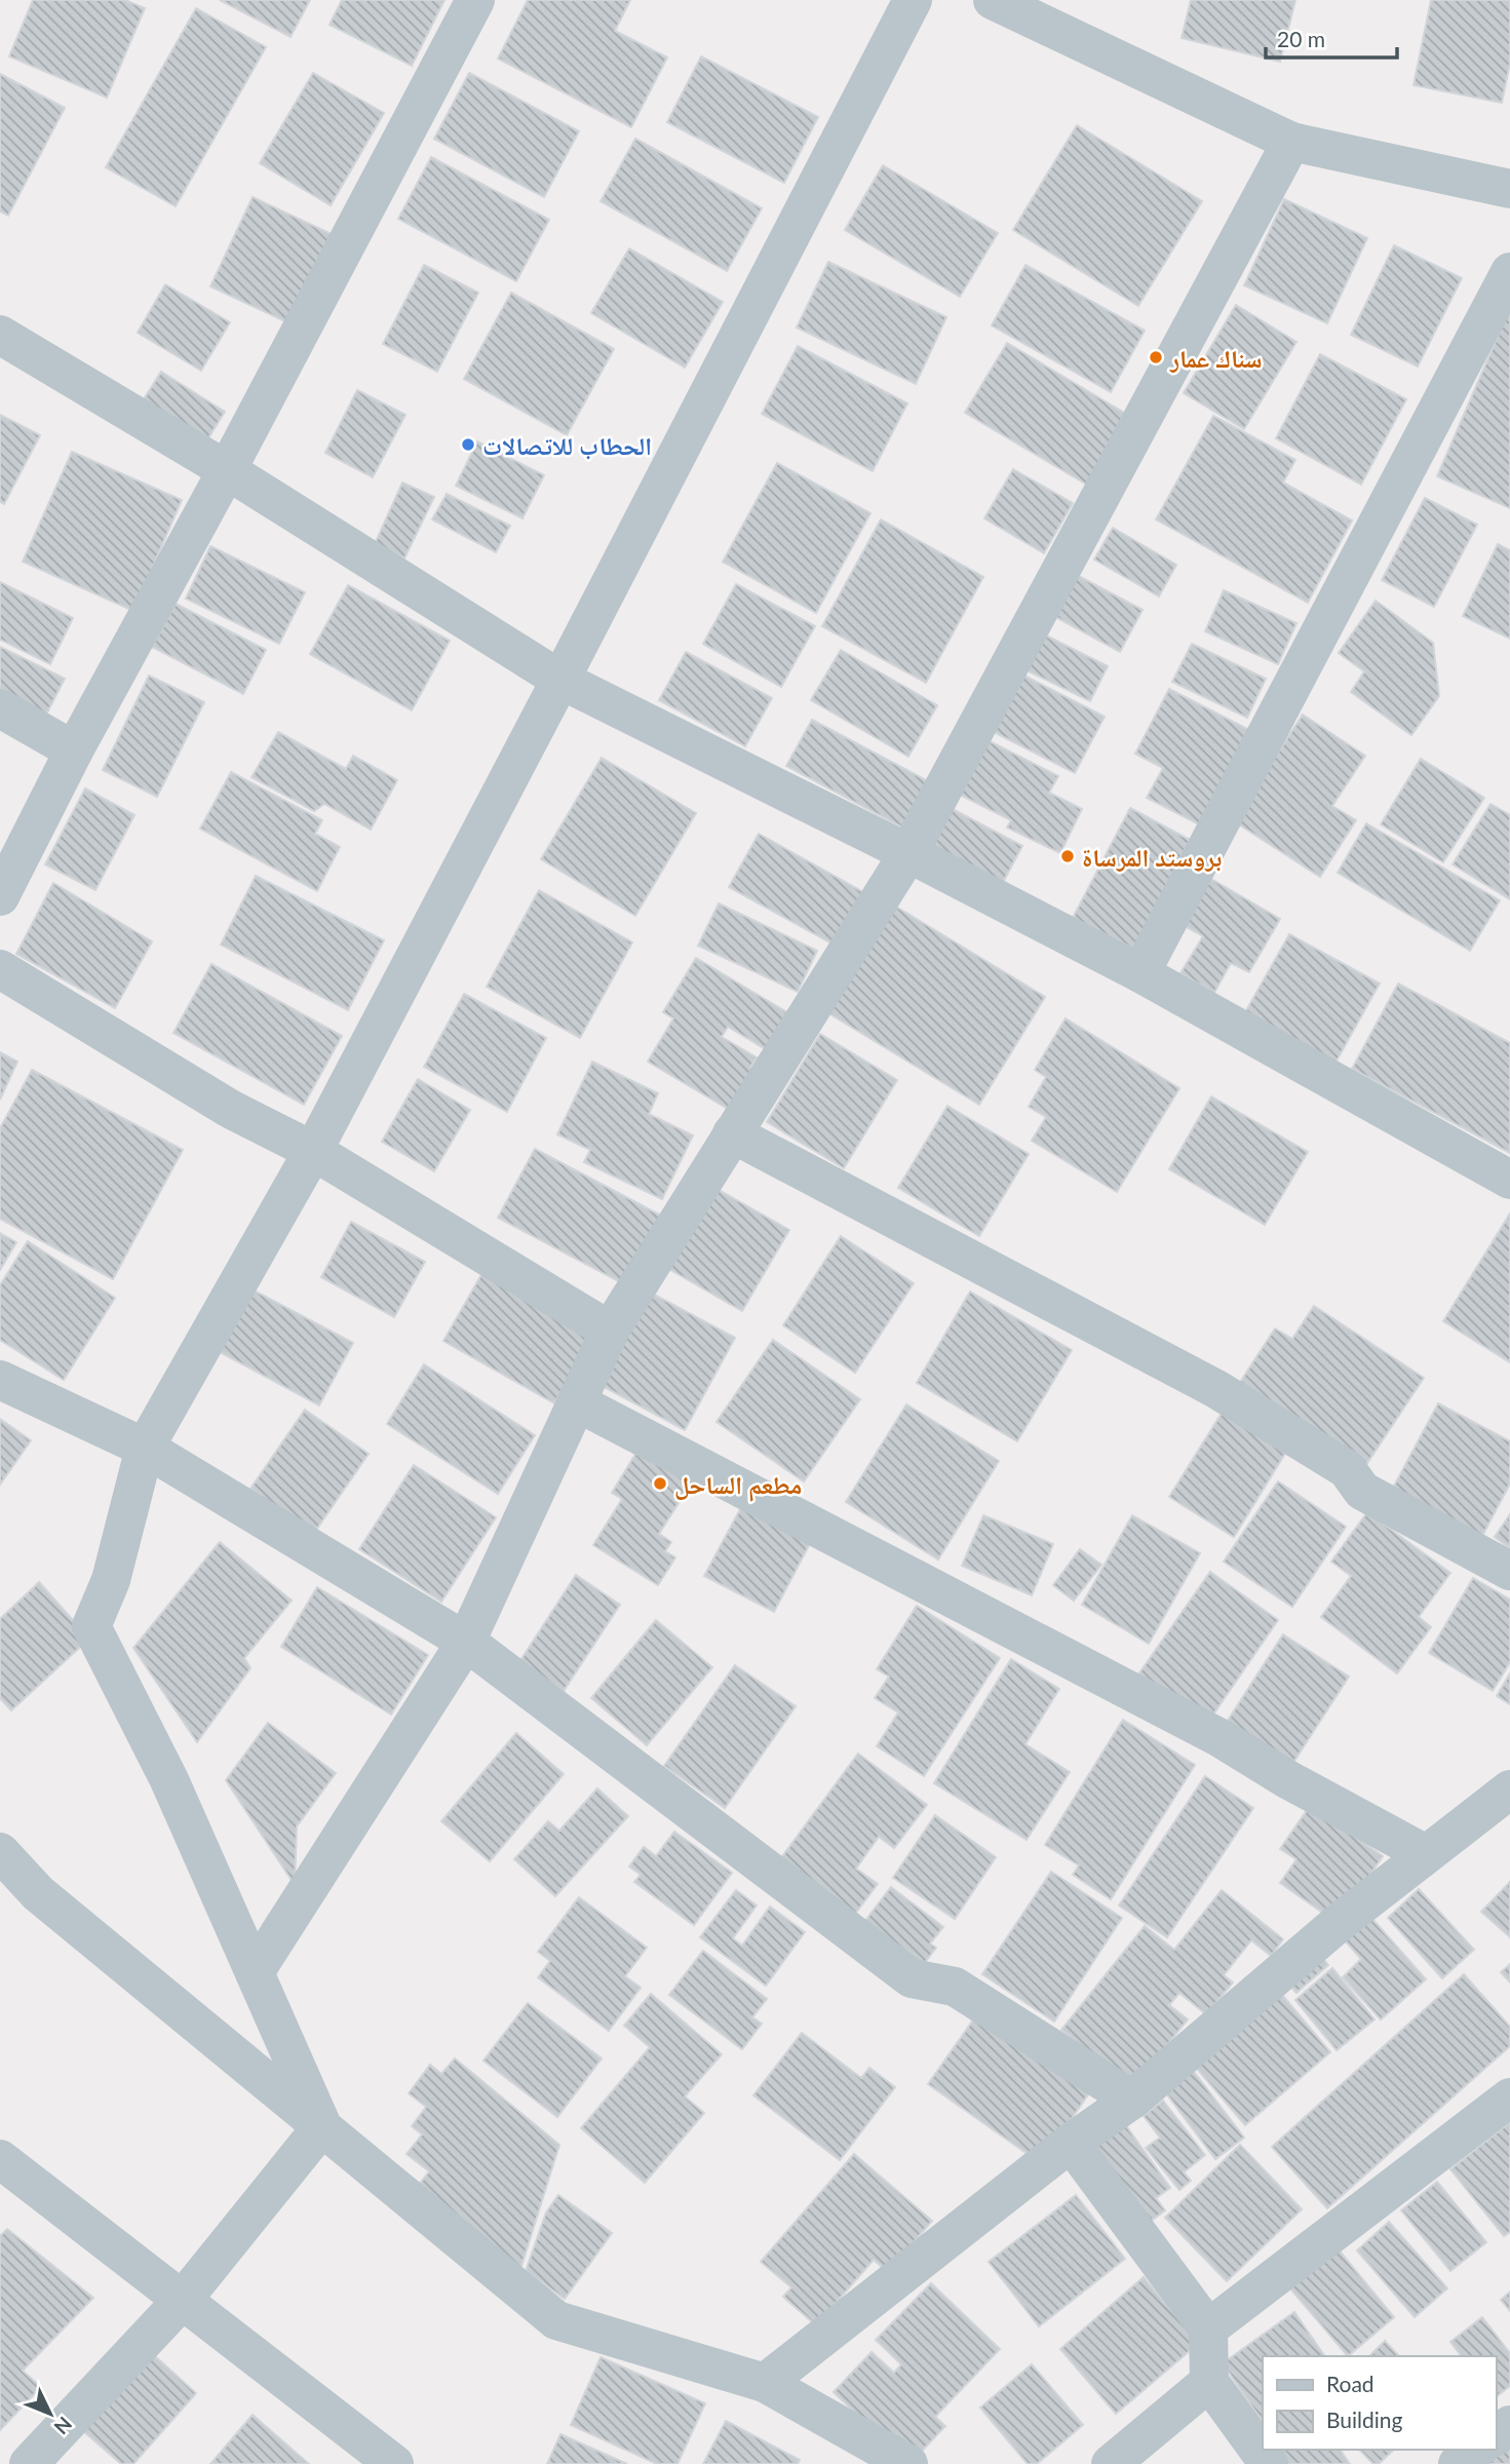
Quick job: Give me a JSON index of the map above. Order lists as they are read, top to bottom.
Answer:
{
  "places": [
    "سناك عمار",
    "الحطاب للاتصالات",
    "بروستد المرساة",
    "مطعم الساحل"
  ],
  "legend": ["Road", "Building"],
  "scale_bar": "20 m",
  "north": "bottom right"
}
